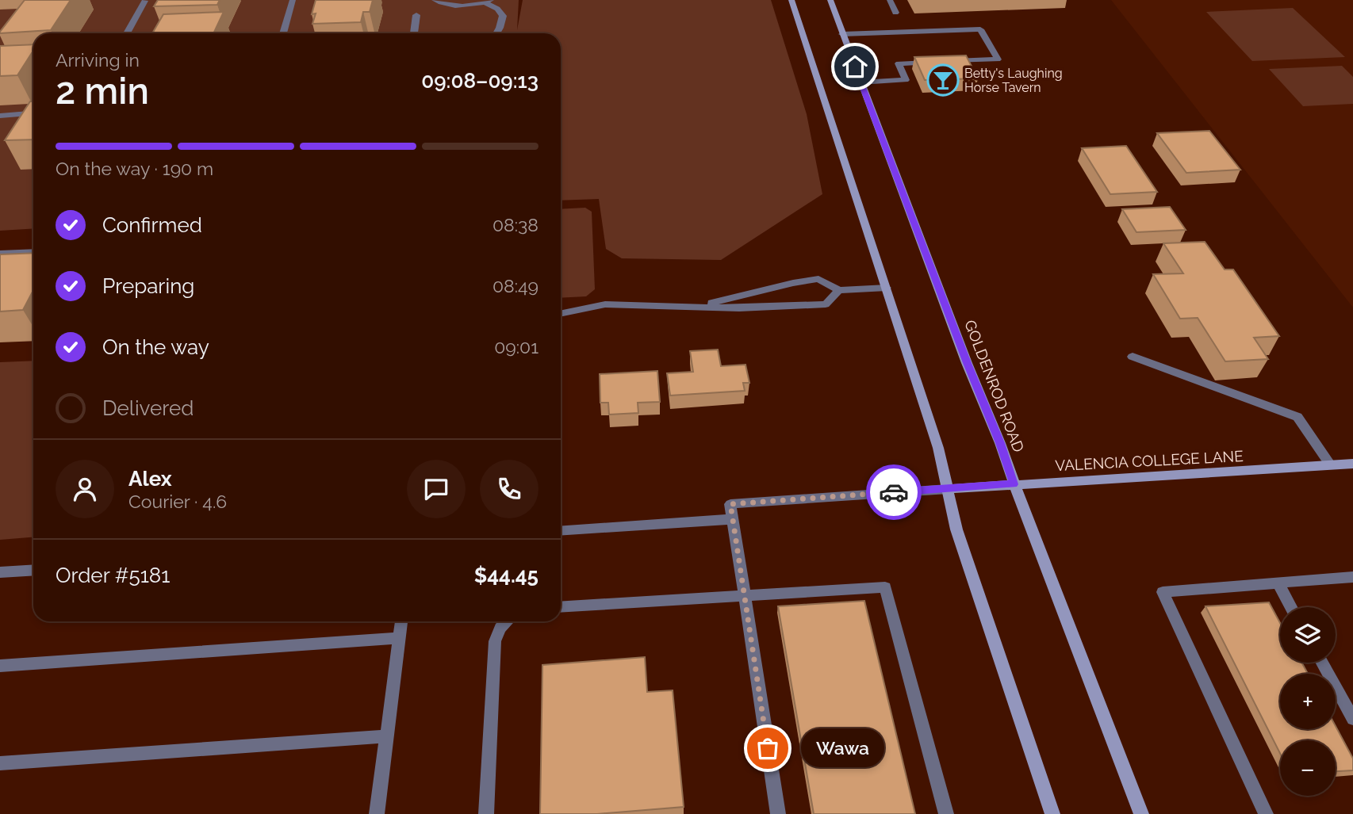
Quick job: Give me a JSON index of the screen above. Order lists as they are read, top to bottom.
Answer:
{
  "streets": {
    "main road": ["GOLDENROD ROAD", "VALENCIA COLLEGE LANE"]
  },
  "crossings": [
    ["GOLDENROD ROAD", "VALENCIA COLLEGE LANE"]
  ],
  "places": {
    "bar": ["Betty's Laughing Horse Tavern"],
    "other": ["Wawa"]
  },
  "page": {
    "heading": ["2 min", "Arriving in", "09:08–09:13"],
    "panel": [
      "Alex",
      "Courier · 4.6",
      "Order #5181",
      "$44.45"
    ],
    "bar": "On the way · 190 m",
    "list": [
      ["Confirmed", "08:38"],
      ["Preparing", "08:49"],
      ["On the way", "09:01"],
      "Delivered"
    ],
    "map_buttons": ["+", "−"],
    "bubble": "Wawa"
  }
}
